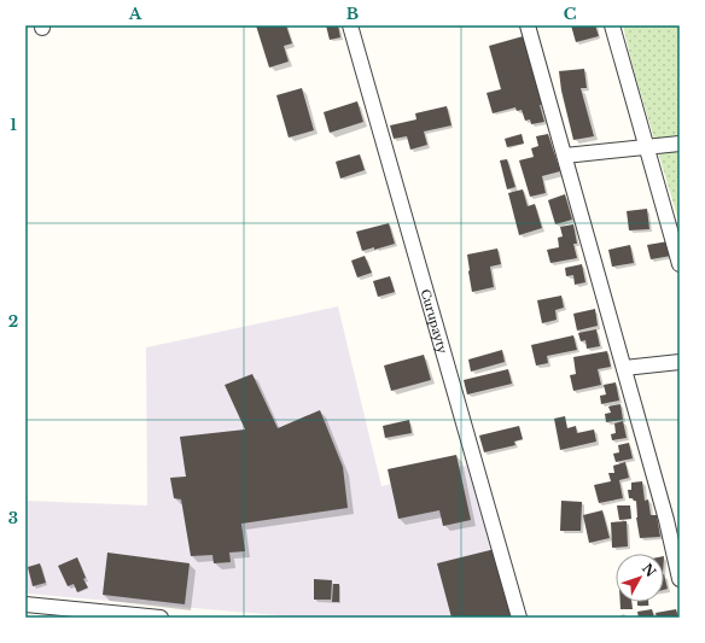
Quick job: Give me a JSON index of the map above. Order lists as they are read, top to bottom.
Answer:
{
  "streets": {
    "street": ["Curupayty"]
  },
  "north": "top right",
  "grid": {
    "columns": ["A", "B", "C"],
    "rows": ["1", "2", "3"]
  }
}
